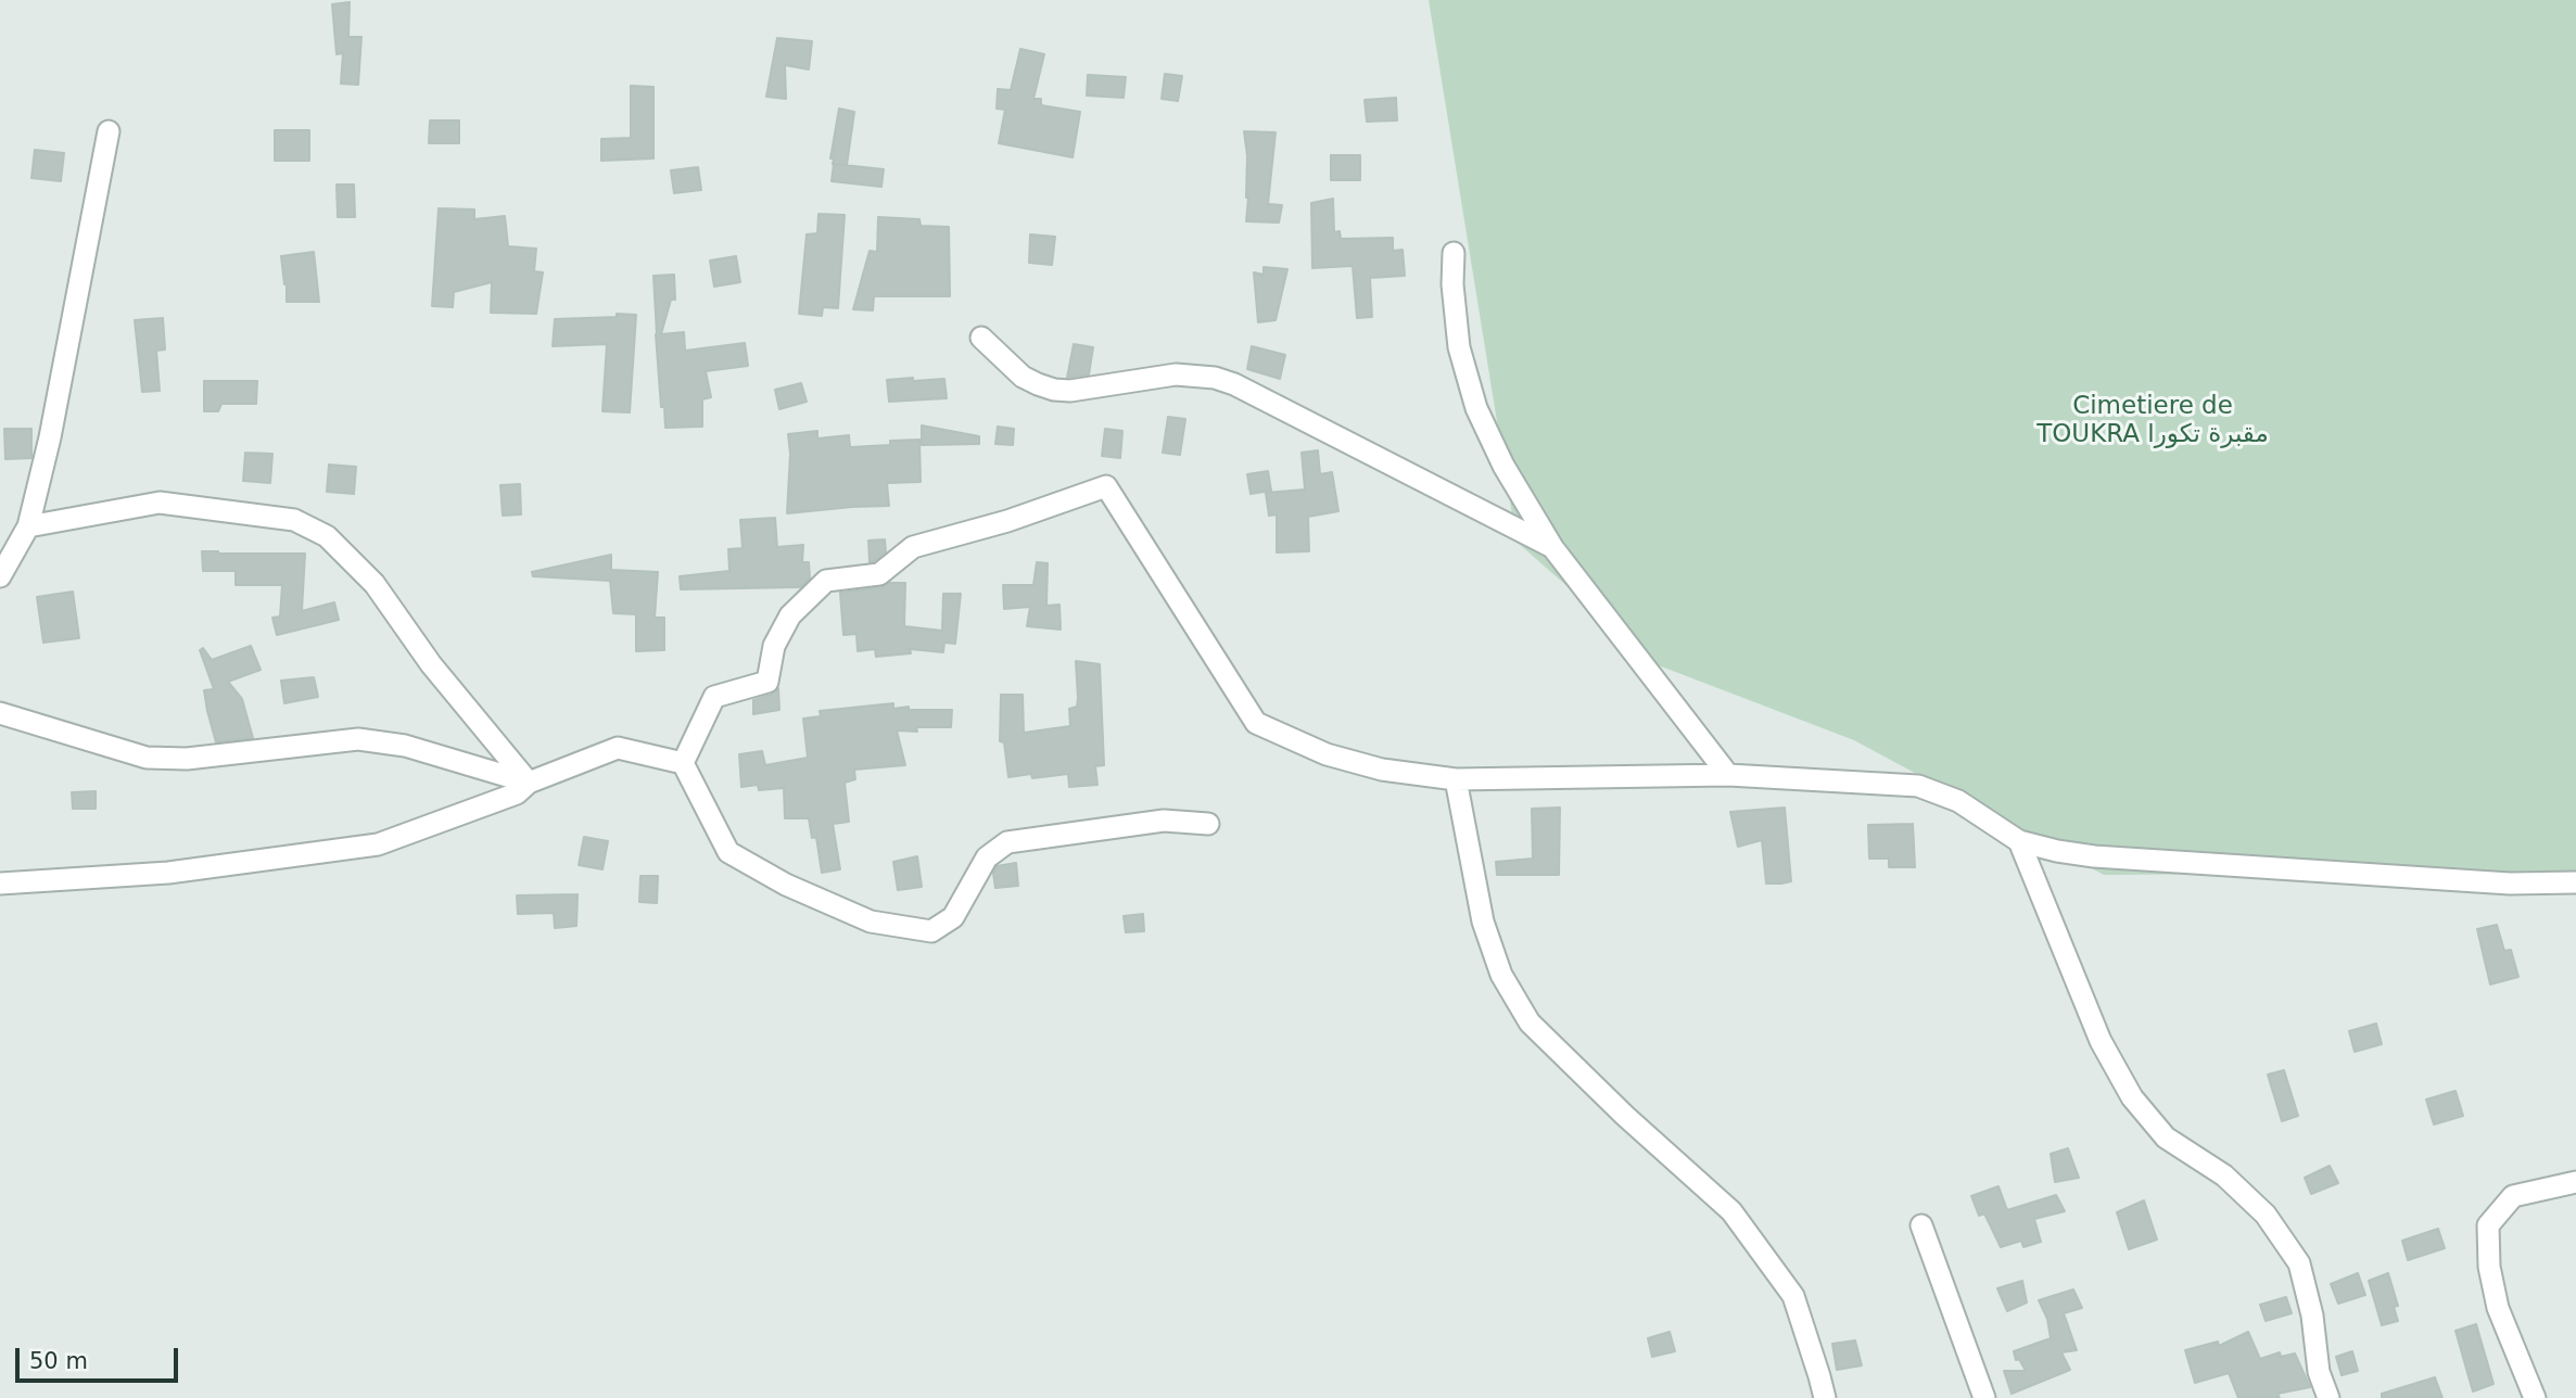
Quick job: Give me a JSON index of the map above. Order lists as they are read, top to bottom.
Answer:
{
  "parks": ["Cimetiere de TOUKRA مقبرة تكورا"],
  "scale_bar": "50 m"
}
